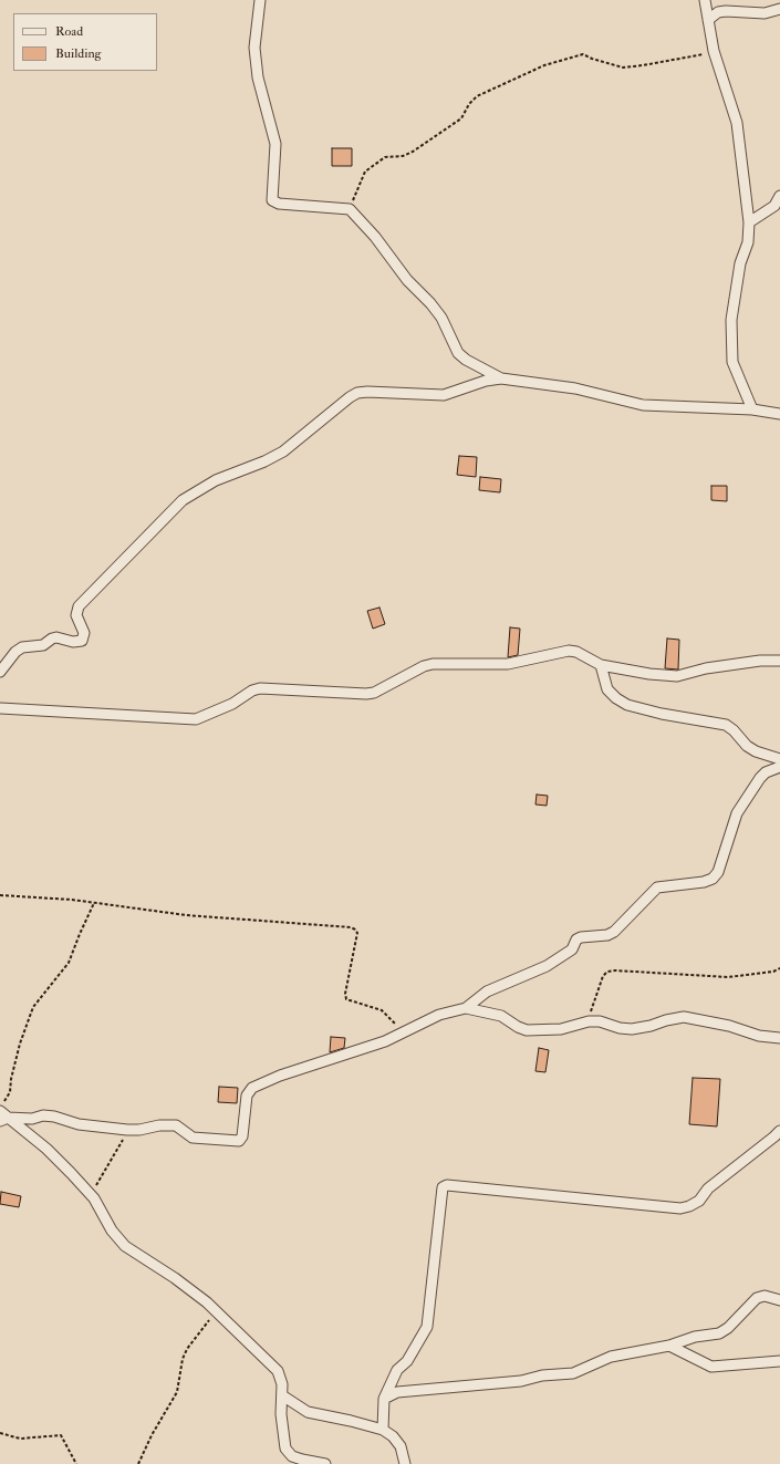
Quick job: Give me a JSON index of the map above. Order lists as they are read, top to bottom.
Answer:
{
  "legend": ["Road", "Building"]
}
